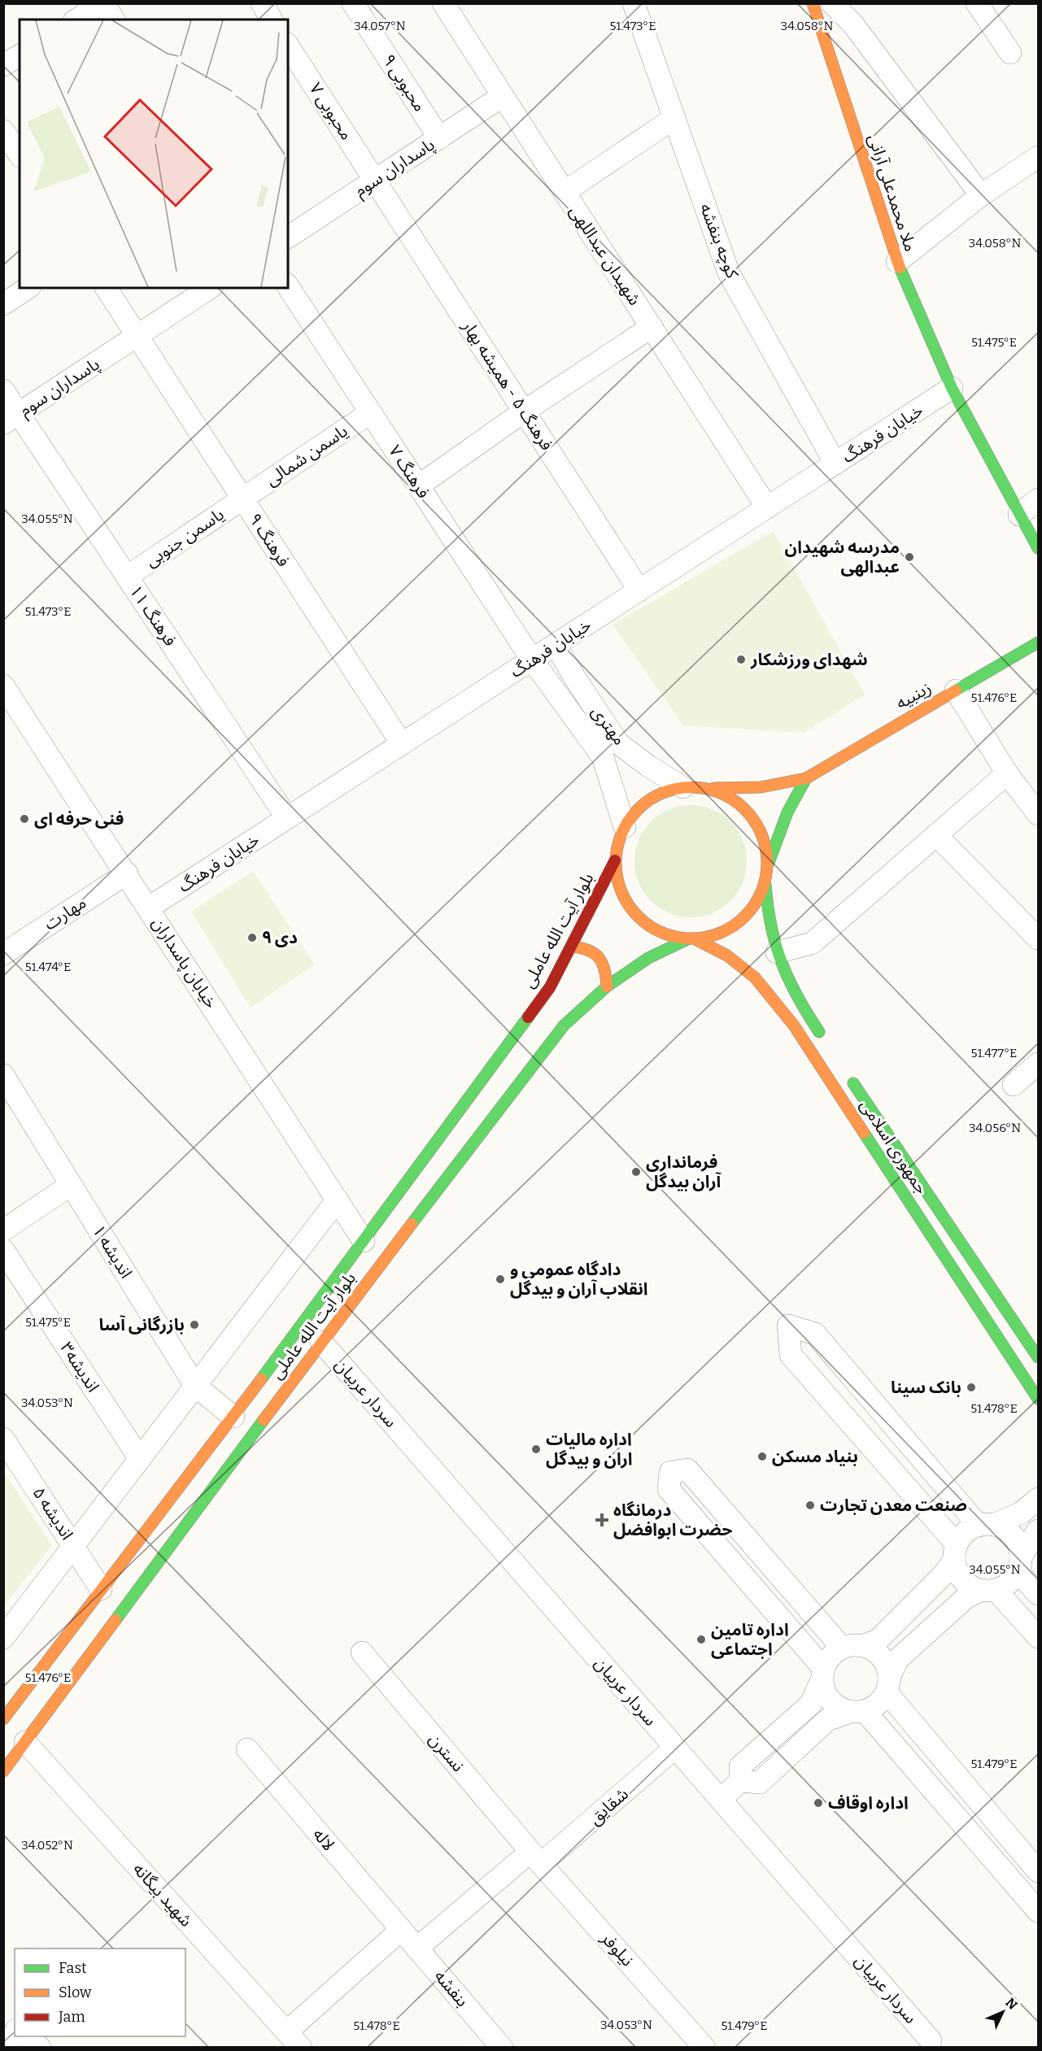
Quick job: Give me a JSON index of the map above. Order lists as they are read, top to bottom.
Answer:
{
  "streets": {
    "main road": [
      "ملا محمدعلی آرانی",
      "زینبیه",
      "بلوار آیت‌ الله عاملی",
      "جمهوری اسلامی"
    ],
    "street": [
      "محبوبی ۹",
      "محبوبی ۷",
      "پاسداران سوم",
      "کوچه بنفشه",
      "شهیدان عبداللهی",
      "فرهنگ ۵ - همیشه بهار",
      "خیابان فرهنگ",
      "یاسمن شمالی",
      "فرهنگ ۷",
      "یاسمن جنوبی",
      "فرهنگ ۹",
      "فرهنگ ۱۱",
      "مهتری",
      "مهارت",
      "خیابان پاسداران",
      "اندیشه ۱",
      "اندیشه۳",
      "سردار عربیان",
      "اندیشه ۵",
      "نسترن",
      "شقایق",
      "لاله",
      "شهید بیگانه",
      "نیلوفر",
      "بنفشه"
    ]
  },
  "crossings": [
    ["محبوبی ۹", "پاسداران سوم"],
    ["محبوبی ۷", "پاسداران سوم"],
    ["محبوبی ۷", "فرهنگ ۵ - همیشه بهار"],
    ["پاسداران سوم", "شهیدان عبداللهی"],
    ["پاسداران سوم", "فرهنگ ۵ - همیشه بهار"],
    ["پاسداران سوم", "فرهنگ ۹"],
    ["پاسداران سوم", "فرهنگ ۱۱"],
    ["ملا محمدعلی آرانی", "خیابان فرهنگ"],
    ["کوچه بنفشه", "خیابان فرهنگ"],
    ["شهیدان عبداللهی", "خیابان فرهنگ"],
    ["فرهنگ ۵ - همیشه بهار", "خیابان فرهنگ"],
    ["خیابان فرهنگ", "فرهنگ ۷"],
    ["خیابان فرهنگ", "فرهنگ ۹"],
    ["خیابان فرهنگ", "فرهنگ ۱۱"],
    ["خیابان فرهنگ", "مهتری"],
    ["خیابان فرهنگ", "خیابان پاسداران"],
    ["یاسمن شمالی", "فرهنگ ۷"],
    ["یاسمن شمالی", "یاسمن جنوبی"],
    ["یاسمن شمالی", "فرهنگ ۹"],
    ["فرهنگ ۷", "مهتری"],
    ["یاسمن جنوبی", "فرهنگ ۹"],
    ["یاسمن جنوبی", "فرهنگ ۱۱"],
    ["زینبیه", "مهتری"],
    ["زینبیه", "بلوار آیت‌ الله عاملی"],
    ["زینبیه", "جمهوری اسلامی"],
    ["مهتری", "بلوار آیت‌ الله عاملی"],
    ["مهتری", "جمهوری اسلامی"],
    ["مهارت", "خیابان پاسداران"],
    ["بلوار آیت‌ الله عاملی", "خیابان پاسداران"],
    ["بلوار آیت‌ الله عاملی", "جمهوری اسلامی"],
    ["بلوار آیت‌ الله عاملی", "اندیشه ۱"],
    ["بلوار آیت‌ الله عاملی", "سردار عربیان"],
    ["بلوار آیت‌ الله عاملی", "اندیشه ۵"],
    ["بلوار آیت‌ الله عاملی", "شهید بیگانه"],
    ["سردار عربیان", "شقایق"],
    ["نسترن", "شقایق"],
    ["نسترن", "نیلوفر"],
    ["شقایق", "نیلوفر"],
    ["شقایق", "بنفشه"],
    ["لاله", "بنفشه"]
  ],
  "places": {
    "other": [
      "مدرسه شهیدان عبدالهی",
      "شهدای ورزشکار",
      "فنی حرفه ای",
      "۹ دی",
      "فرمانداری آران بیدگل",
      "دادگاه عمومی و انقلاب آران و بیدگل",
      "بازرگانی آسا",
      "بانک سینا",
      "اداره مالیات اران و بیدگل",
      "بنیاد مسکن",
      "صنعت معدن تجارت",
      "اداره تامین اجتماعی",
      "اداره اوقاف"
    ],
    "health": ["درمانگاه حضرت ابوافضل"]
  },
  "legend": ["Fast", "Slow", "Jam"],
  "north": "top right",
  "coordinates": [
    "51.473°E",
    "34.057°N",
    "34.058°N",
    "51.475°E",
    "34.055°N",
    "51.476°E",
    "51.474°E",
    "51.477°E",
    "34.056°N",
    "34.053°N",
    "51.478°E",
    "51.479°E",
    "34.052°N"
  ]
}
